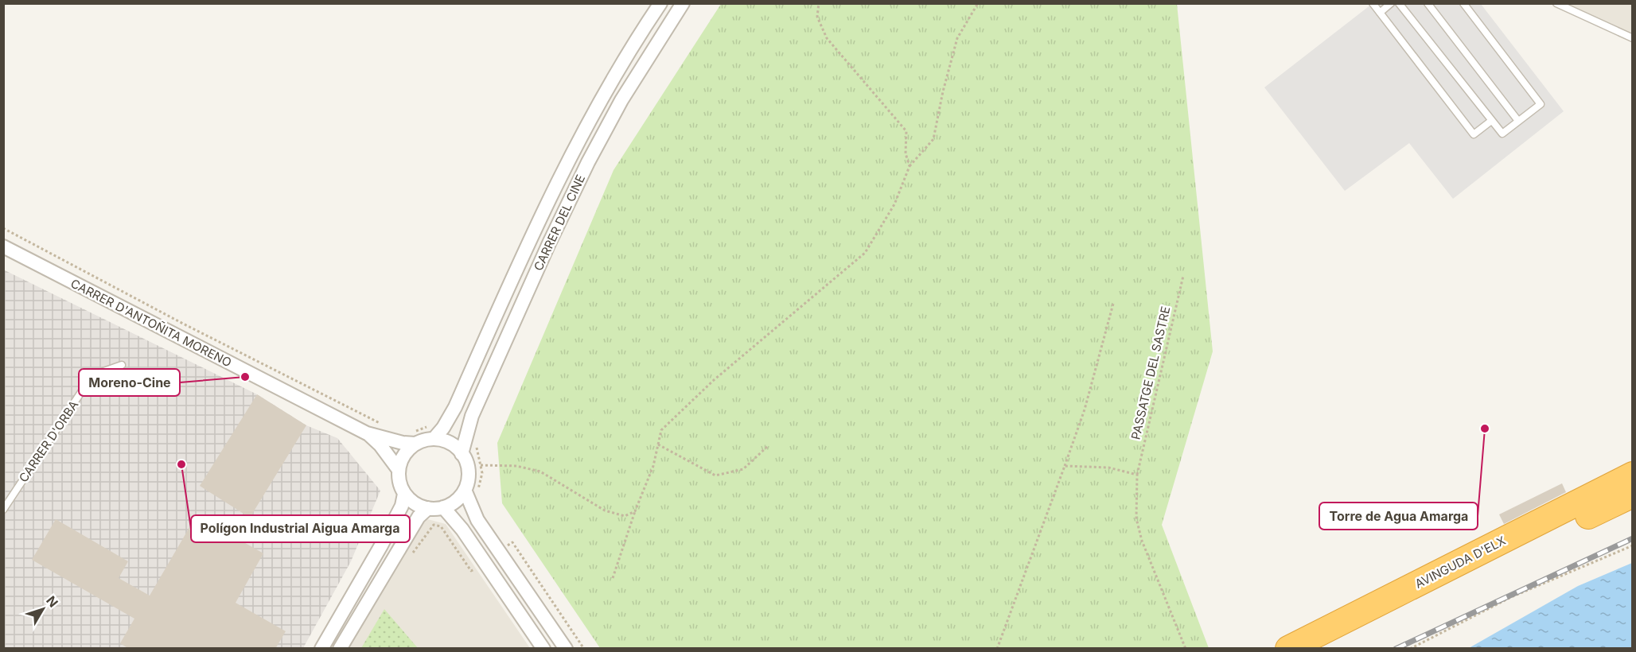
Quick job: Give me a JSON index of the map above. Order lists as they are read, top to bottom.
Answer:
{
  "streets": {
    "highway": ["AVINGUDA D'ELX"],
    "street": ["CARRER DEL CINE", "CARRER D'ANTOÑITA MORENO"],
    "lane": ["CARRER D'ORBA"],
    "path": ["PASSATGE DEL SASTRE"]
  },
  "crossings": [
    ["CARRER DEL CINE", "CARRER D'ANTOÑITA MORENO"]
  ],
  "places": ["Moreno-Cine", "Torre de Agua Amarga", "Polígon Industrial Aigua Amarga"],
  "north": "top right"
}
